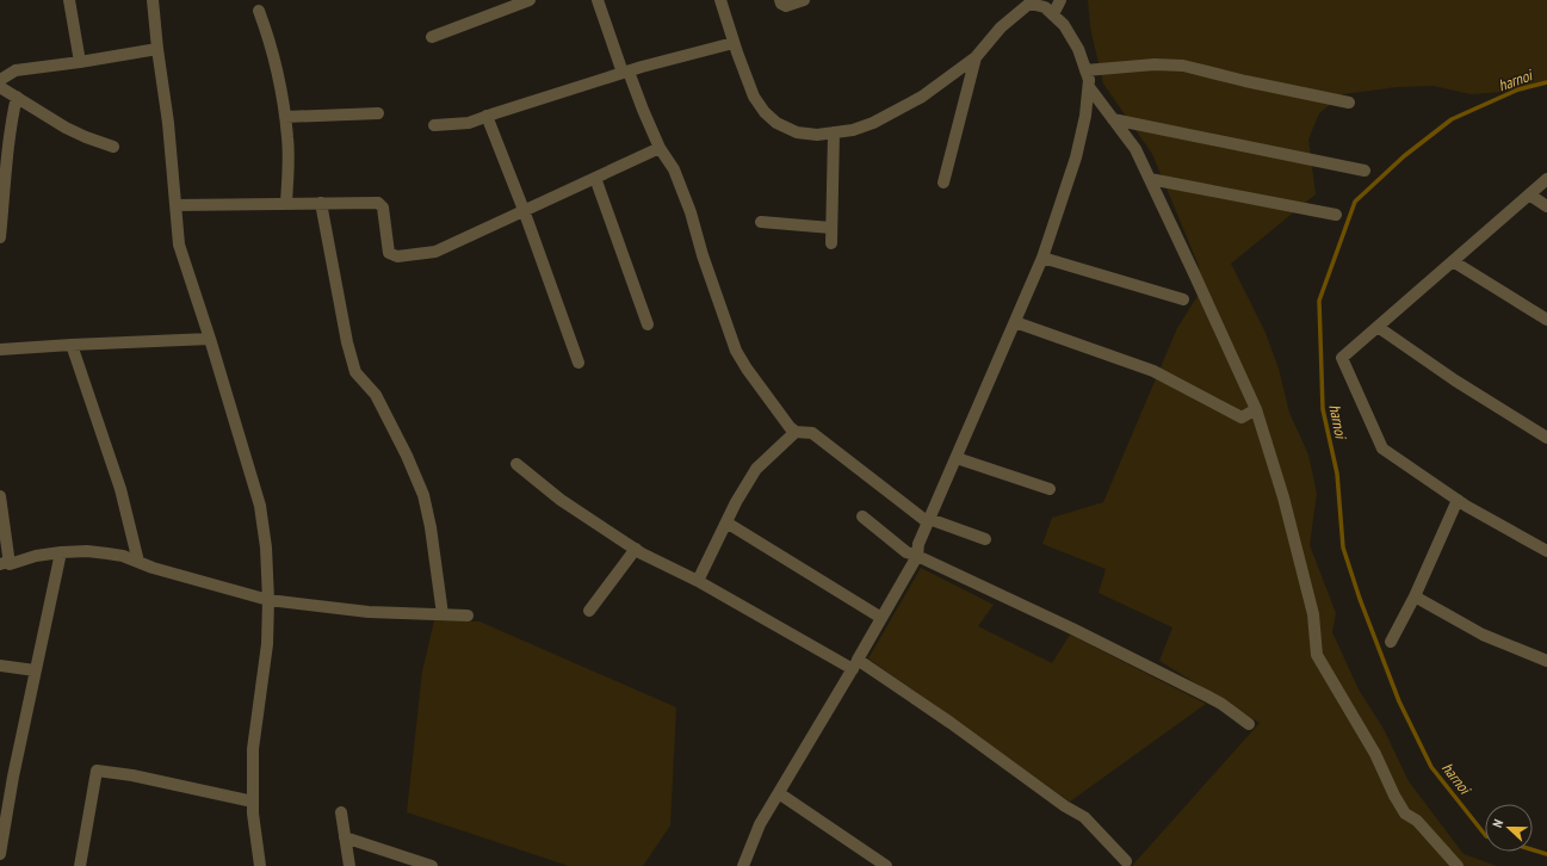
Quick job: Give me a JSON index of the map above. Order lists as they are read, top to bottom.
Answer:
{
  "water": ["harnoi"],
  "north": "left"
}
